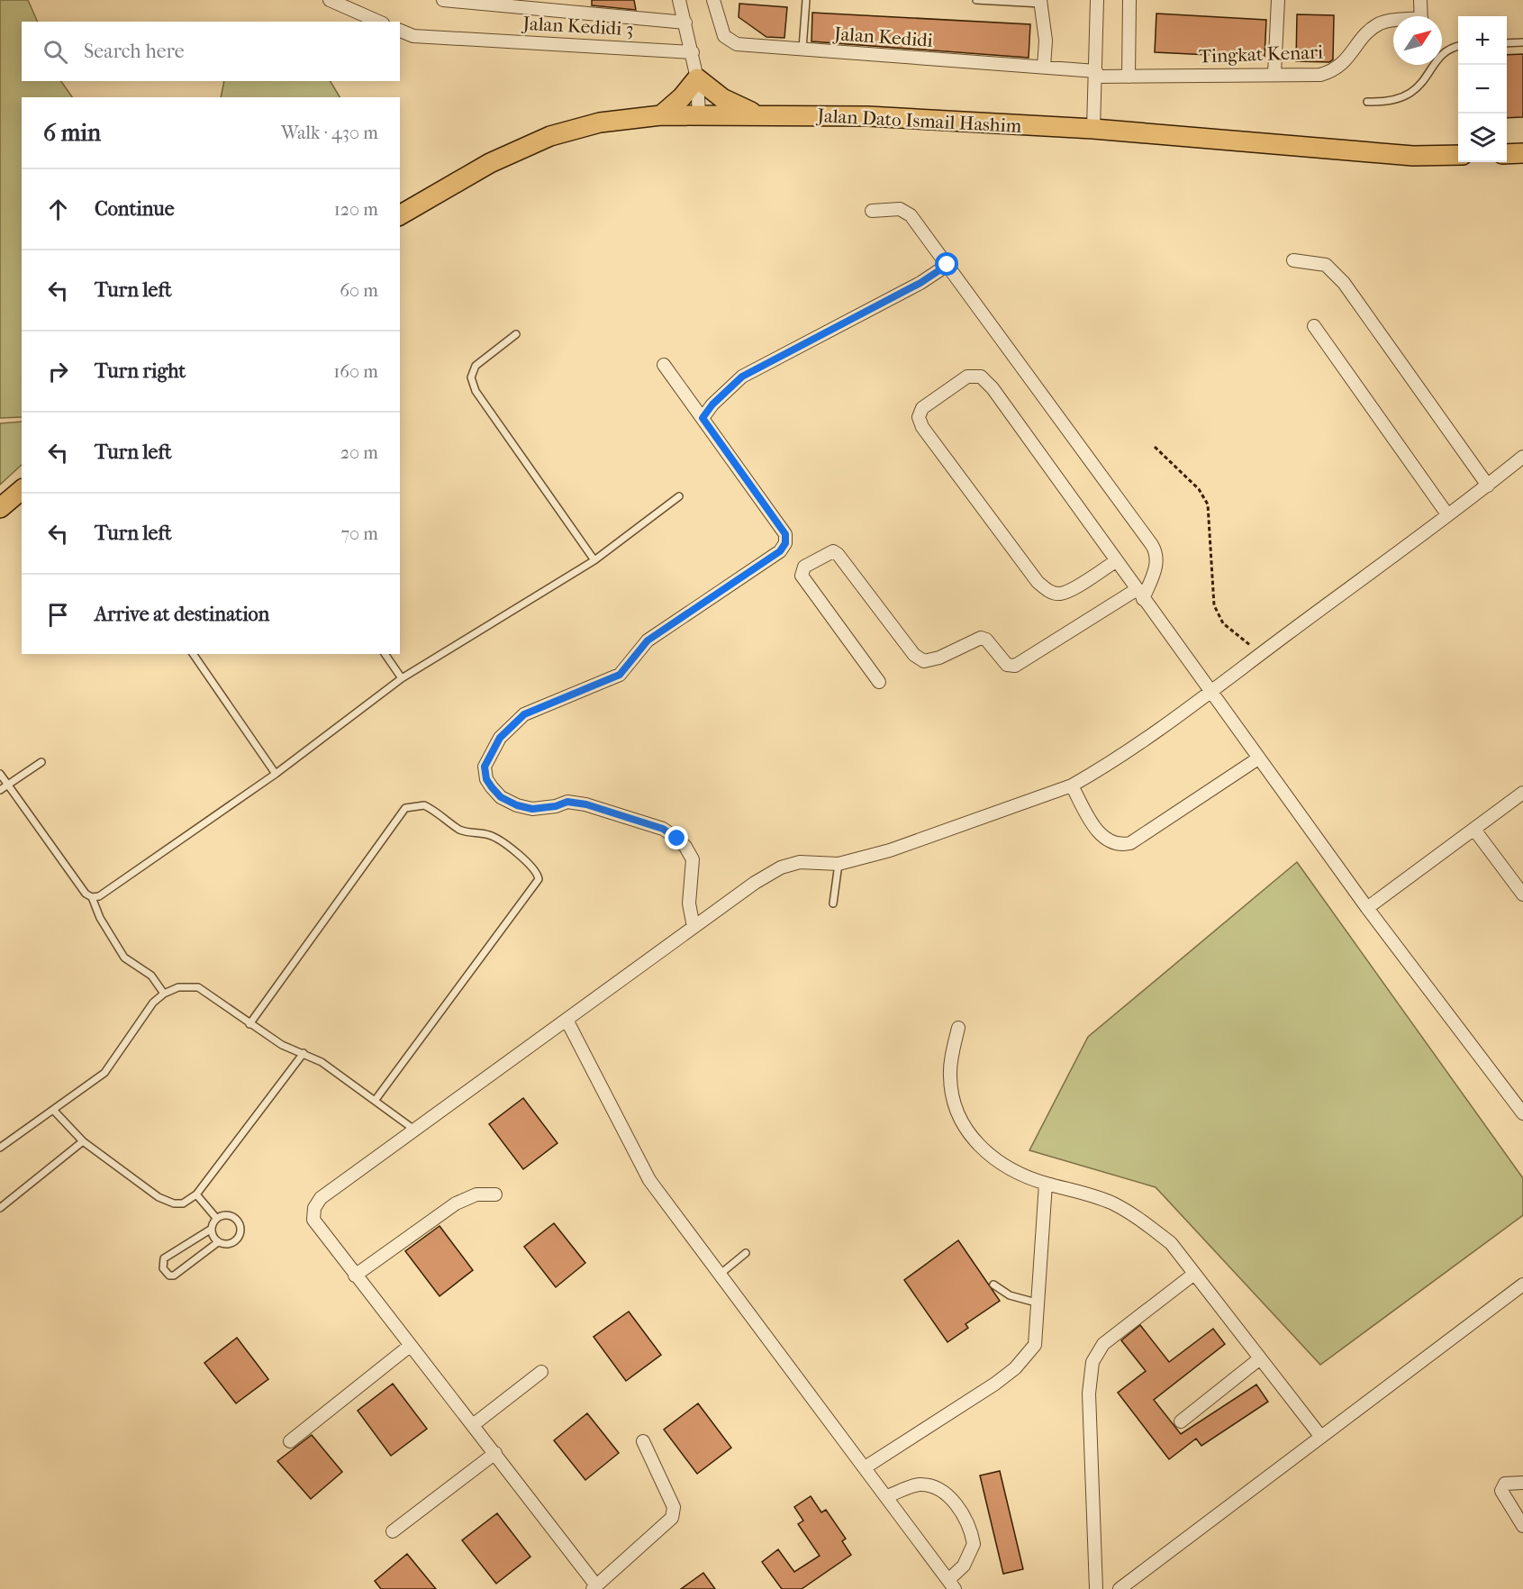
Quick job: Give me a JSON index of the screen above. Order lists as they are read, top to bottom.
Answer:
{
  "streets": {
    "main road": ["Jalan Dato Ismail Hashim"],
    "street": ["Jalan Kedidi 3", "Jalan Kedidi", "Tingkat Kenari"]
  },
  "crossings": [
    ["Jalan Kedidi", "Tingkat Kenari"]
  ],
  "north": "top right",
  "page": {
    "map_buttons": ["+", "−"],
    "search": "Search here",
    "heading": ["6 min", "Walk · 430 m"],
    "list": [
      ["Continue", "120 m"],
      ["Turn left", "60 m"],
      ["Turn right", "160 m"],
      ["Turn left", "20 m"],
      ["Turn left", "70 m"],
      "Arrive at destination"
    ]
  }
}
